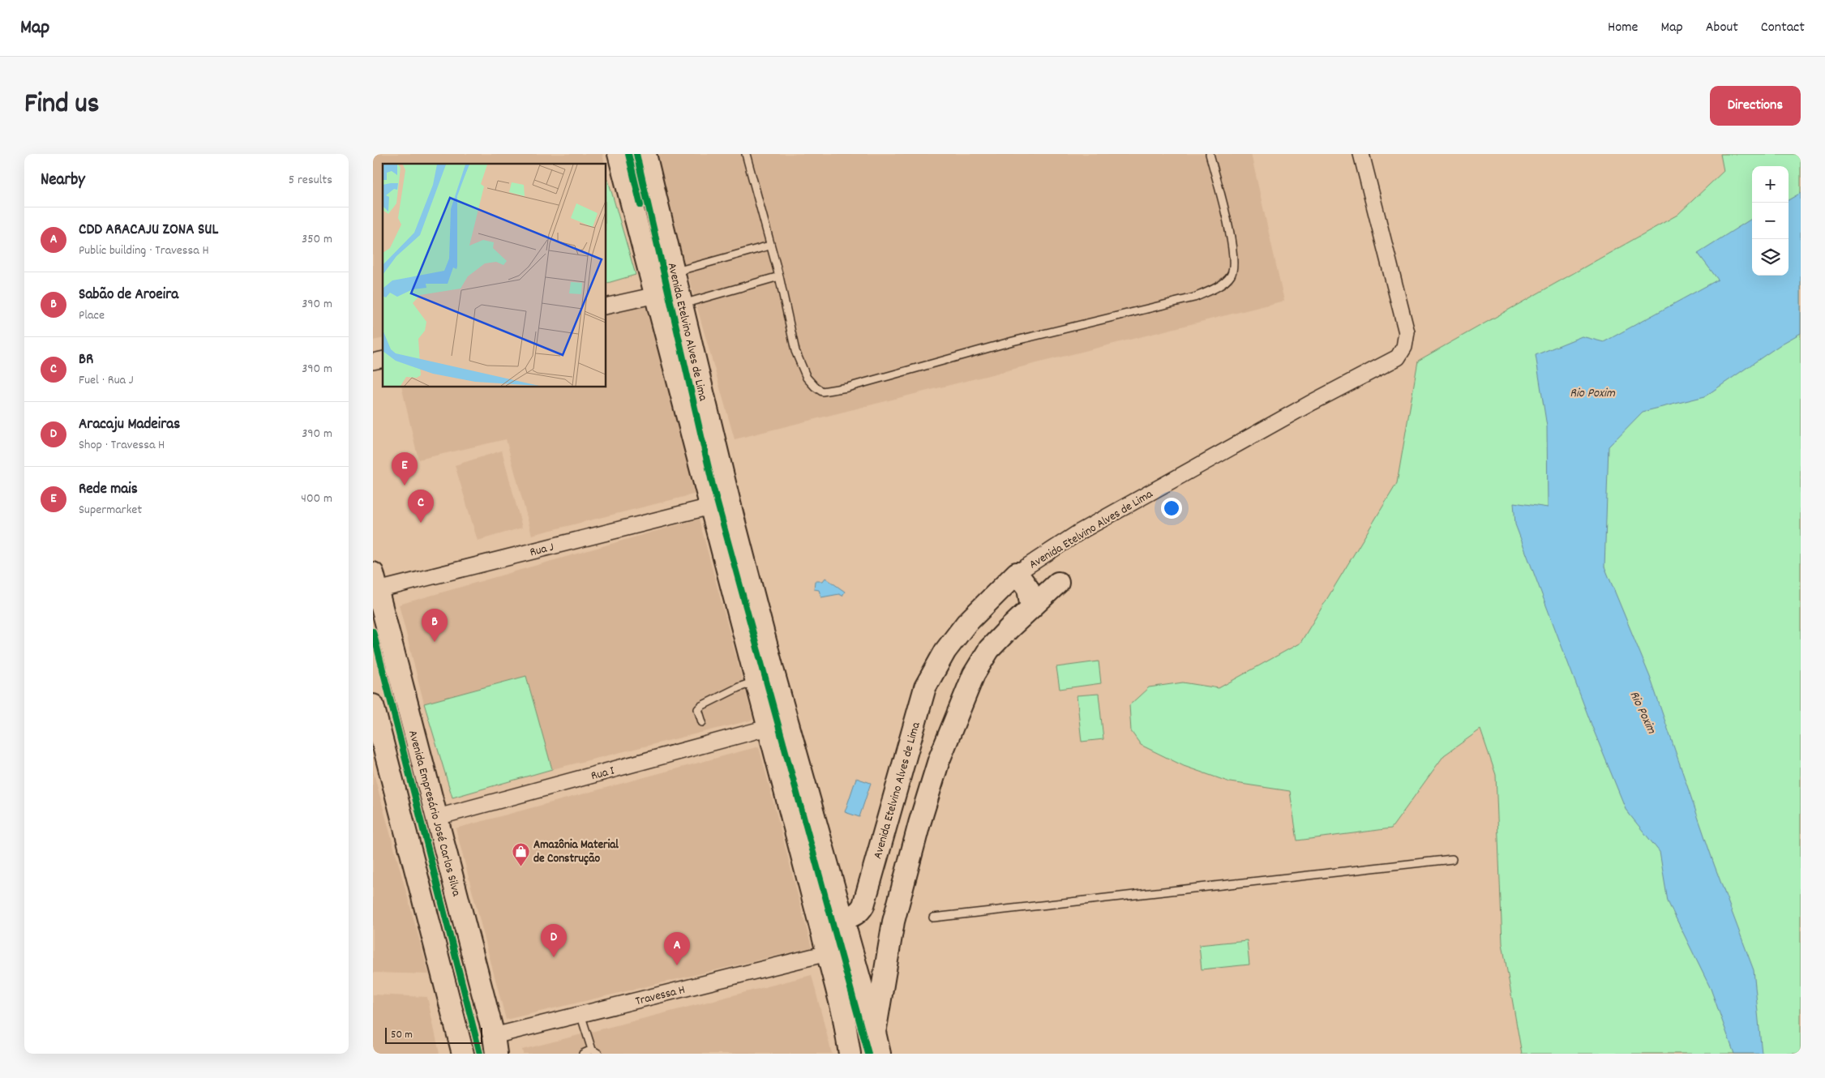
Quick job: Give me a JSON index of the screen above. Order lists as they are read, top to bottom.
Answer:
{
  "streets": {
    "main road": ["Avenida Etelvino Alves de Lima", "Avenida Empresário José Carlos Silva"],
    "street": ["Rua J", "Rua I", "Travessa H"]
  },
  "crossings": [
    ["Avenida Etelvino Alves de Lima", "Rua J"],
    ["Avenida Etelvino Alves de Lima", "Rua I"],
    ["Avenida Etelvino Alves de Lima", "Travessa H"],
    ["Rua J", "Avenida Empresário José Carlos Silva"],
    ["Rua I", "Avenida Empresário José Carlos Silva"],
    ["Avenida Empresário José Carlos Silva", "Travessa H"]
  ],
  "water": ["Rio Poxim"],
  "places": {
    "shop": ["Amazônia Material de Construção"]
  },
  "scale_bar": "50 m",
  "page": {
    "header": "Map",
    "nav": [
      "Home",
      "Map",
      "About",
      "Contact"
    ],
    "title": "Find us",
    "buttons": "Directions",
    "heading": ["Nearby", "5 results"],
    "map_buttons": ["+", "−"],
    "list": [
      {
        "mark": "A",
        "name": "CDD ARACAJU ZONA SUL",
        "note": "Public building · Travessa H",
        "value": "350 m"
      },
      {
        "mark": "B",
        "name": "Sabão de Aroeira",
        "note": "Place",
        "value": "390 m"
      },
      {
        "mark": "C",
        "name": "BR",
        "note": "Fuel · Rua J",
        "value": "390 m"
      },
      {
        "mark": "D",
        "name": "Aracaju Madeiras",
        "note": "Shop · Travessa H",
        "value": "390 m"
      },
      {
        "mark": "E",
        "name": "Rede mais",
        "note": "Supermarket",
        "value": "400 m"
      }
    ],
    "pins": [
      "E",
      "C",
      "B",
      "D",
      "A"
    ],
    "scale": "50 m"
  }
}
